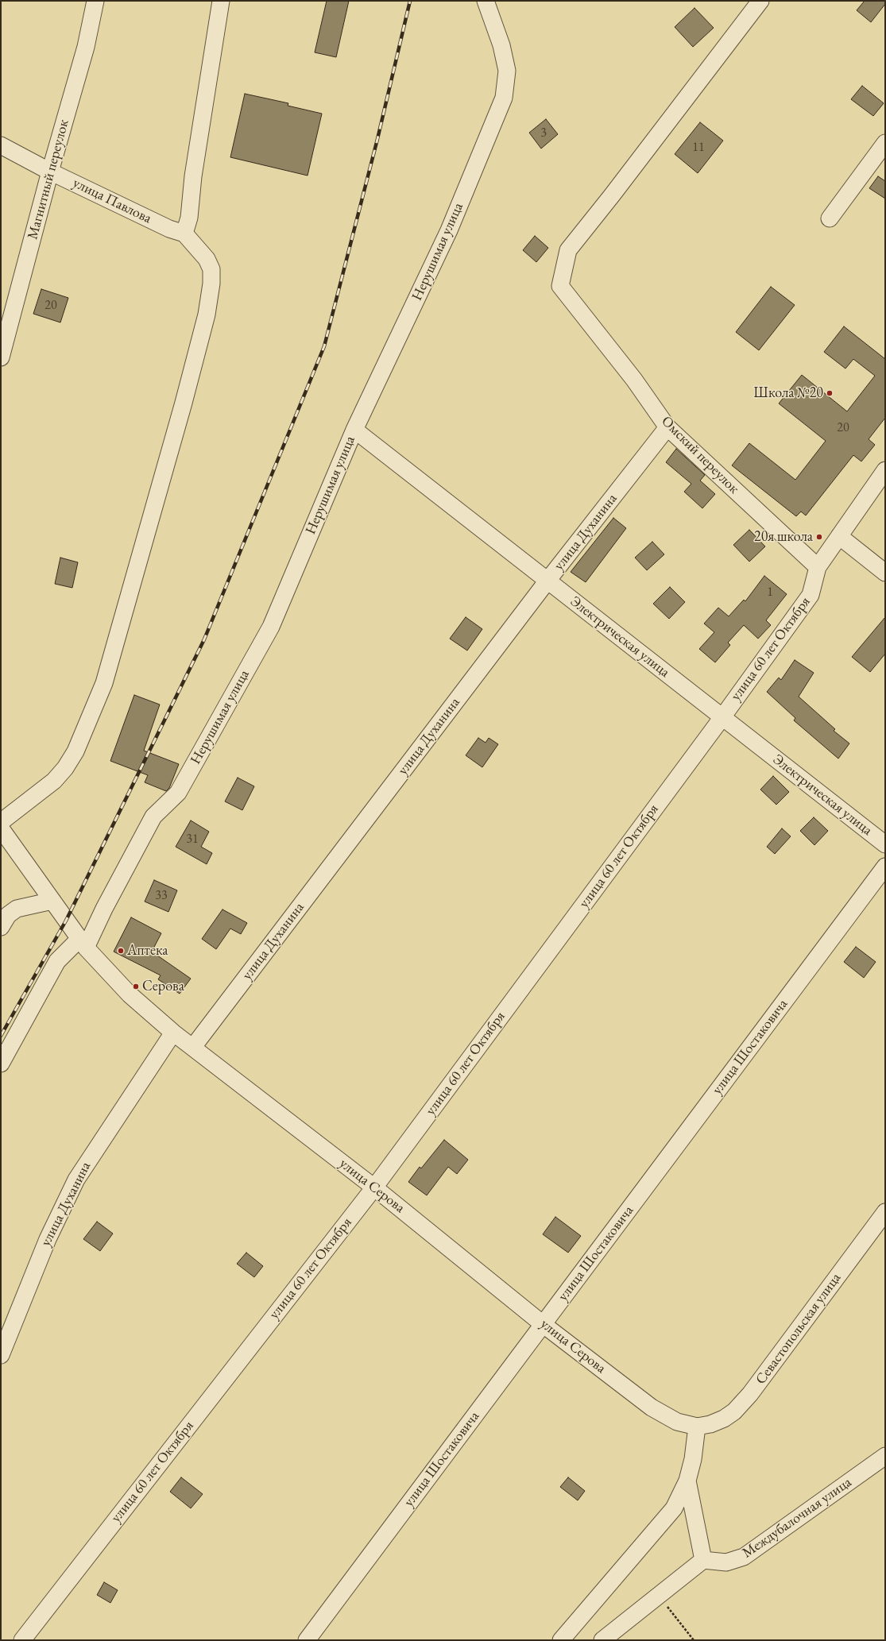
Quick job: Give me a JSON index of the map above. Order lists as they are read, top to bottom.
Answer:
{
  "streets": {
    "street": [
      "Магнитный переулок",
      "улица Павлова",
      "Нерушимая улица",
      "Омский переулок",
      "улица Духанина",
      "Электрическая улица",
      "улица 60 лет Октября",
      "улица Шостаковича",
      "улица Серова",
      "Севастопольская улица",
      "Междубалочная улица"
    ]
  },
  "crossings": [
    ["Магнитный переулок", "улица Павлова"],
    ["Нерушимая улица", "Электрическая улица"],
    ["Нерушимая улица", "улица Серова"],
    ["Омский переулок", "улица Духанина"],
    ["Омский переулок", "улица 60 лет Октября"],
    ["улица Духанина", "Электрическая улица"],
    ["улица Духанина", "улица Серова"],
    ["Электрическая улица", "улица 60 лет Октября"],
    ["улица 60 лет Октября", "улица Серова"],
    ["улица Шостаковича", "улица Серова"],
    ["улица Серова", "Севастопольская улица"]
  ],
  "places": [
    "Школа №20",
    "20я школа",
    "Аптека",
    "Серова"
  ],
  "house_numbers": [
    "3",
    "11",
    "20",
    "20",
    "1",
    "31",
    "33"
  ]
}
